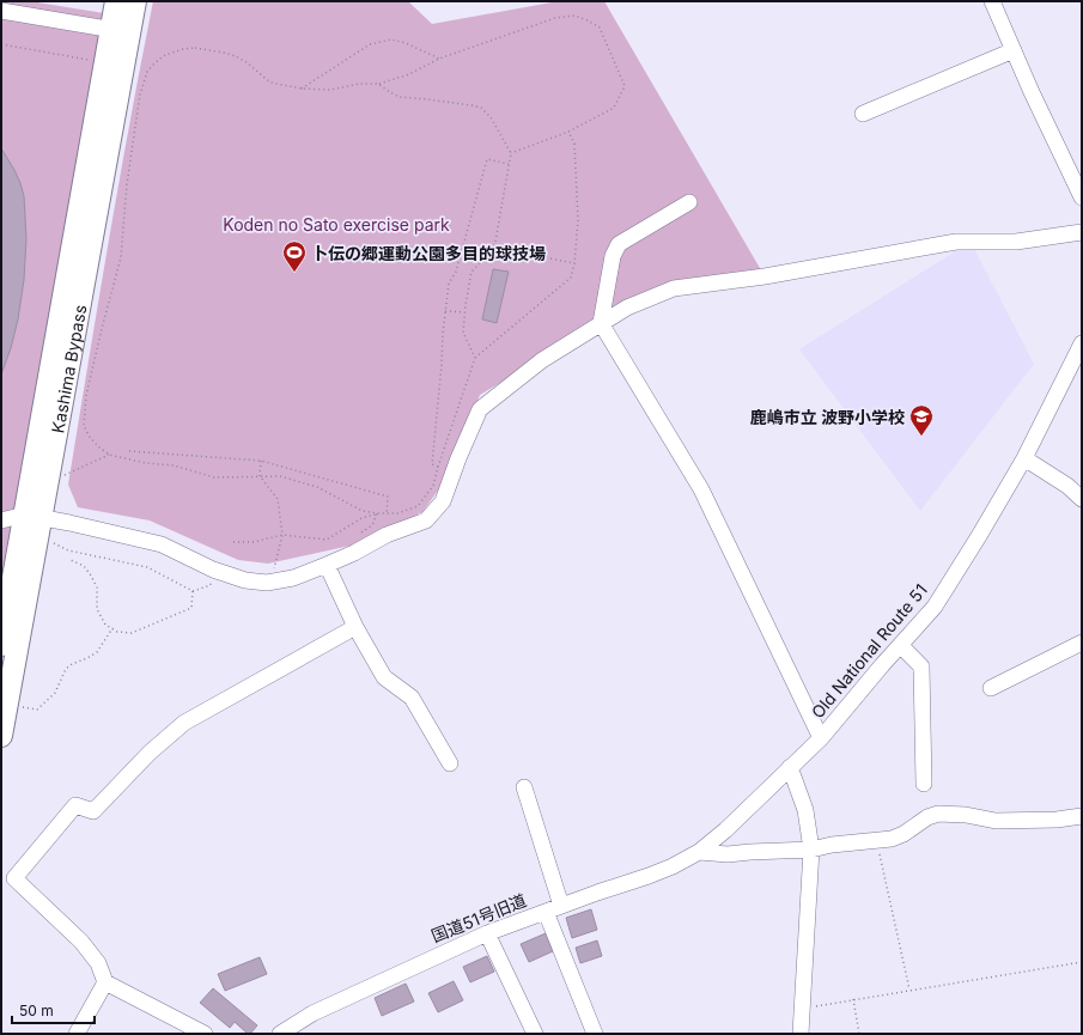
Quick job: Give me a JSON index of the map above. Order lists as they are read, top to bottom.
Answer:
{
  "streets": {
    "highway": ["Kashima Bypass"],
    "street": ["Old National Route 51", "国道51号旧道"]
  },
  "crossings": [
    ["Old National Route 51", "国道51号旧道"]
  ],
  "parks": ["Koden no Sato exercise park"],
  "places": {
    "sports": ["卜伝の郷運動公園多目的球技場"],
    "school or university": ["鹿嶋市立 波野小学校"]
  },
  "scale_bar": "50 m"
}
